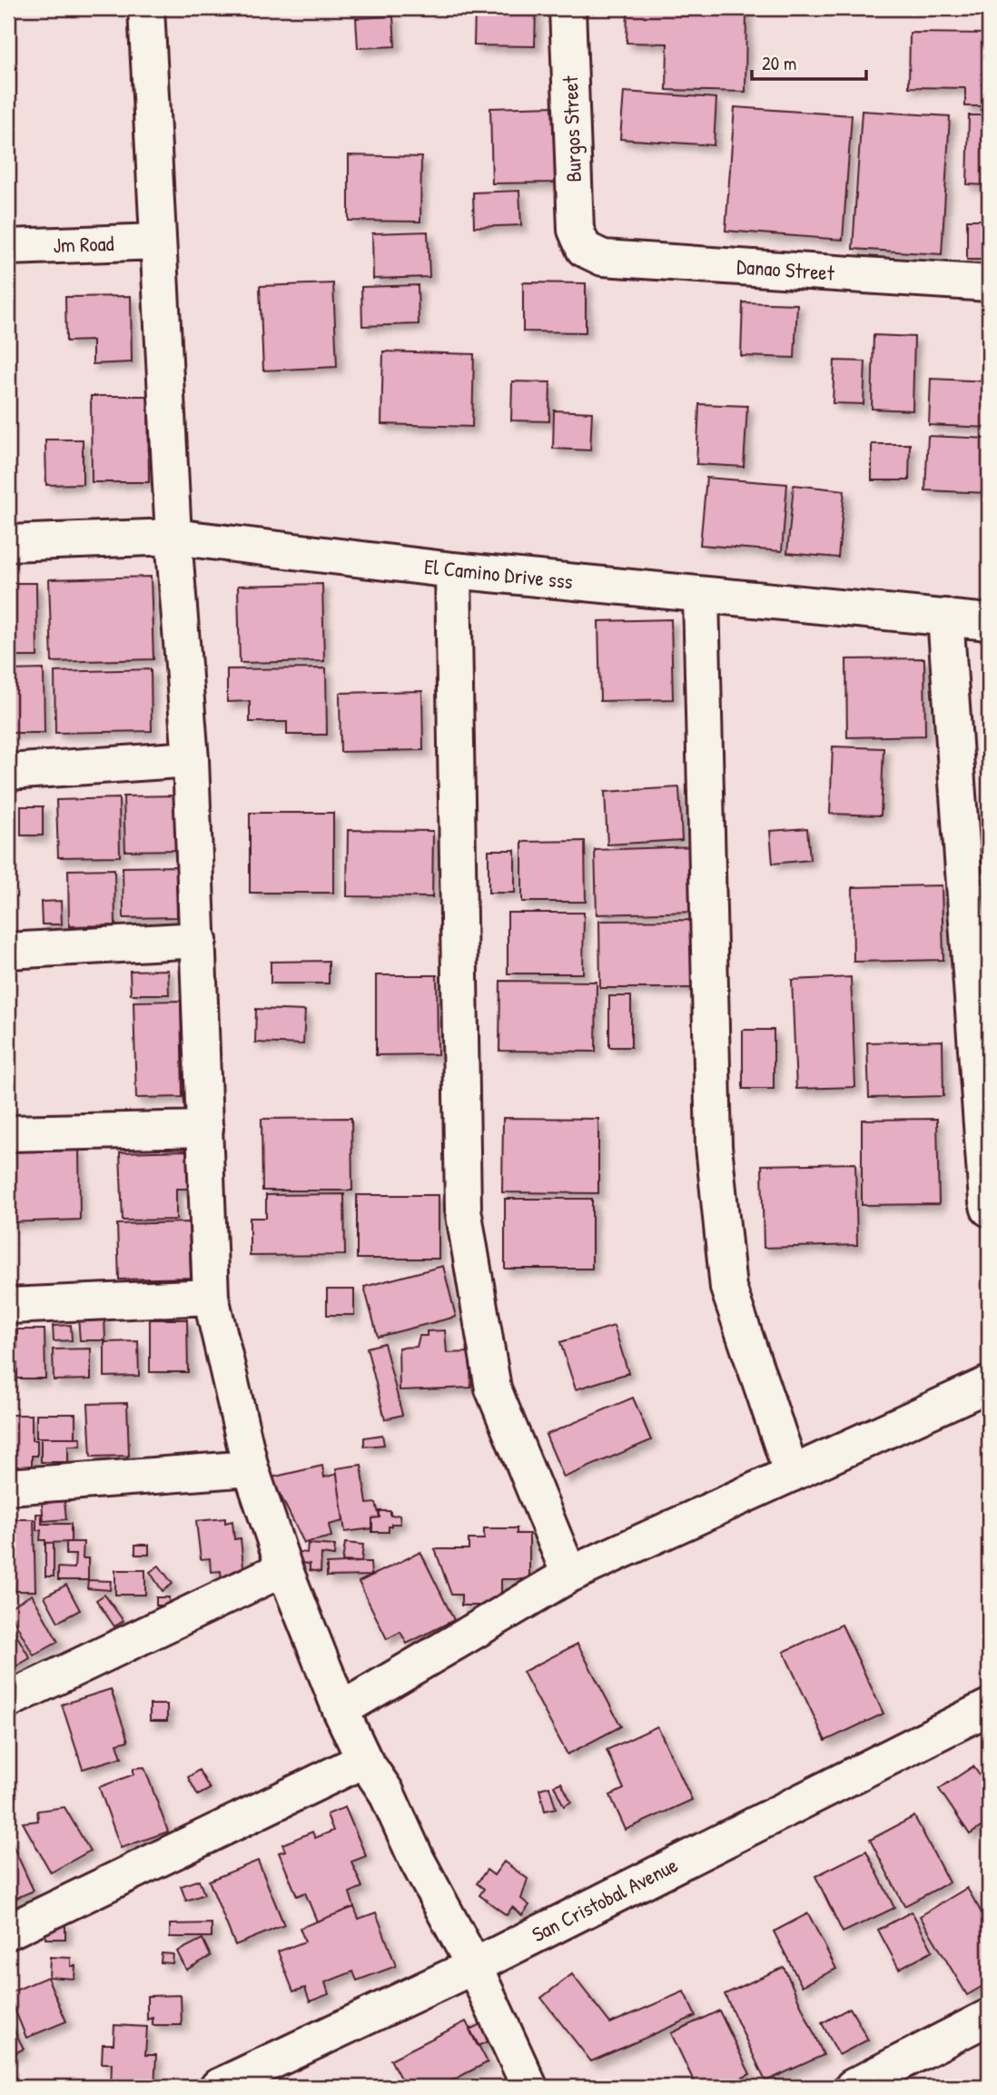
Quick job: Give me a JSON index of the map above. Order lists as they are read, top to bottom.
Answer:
{
  "streets": {
    "street": [
      "Burgos Street",
      "Jm Road",
      "Danao Street",
      "El Camino Drive sss",
      "San Cristobal Avenue"
    ]
  },
  "crossings": [
    ["Burgos Street", "Danao Street"]
  ],
  "scale_bar": "20 m"
}
